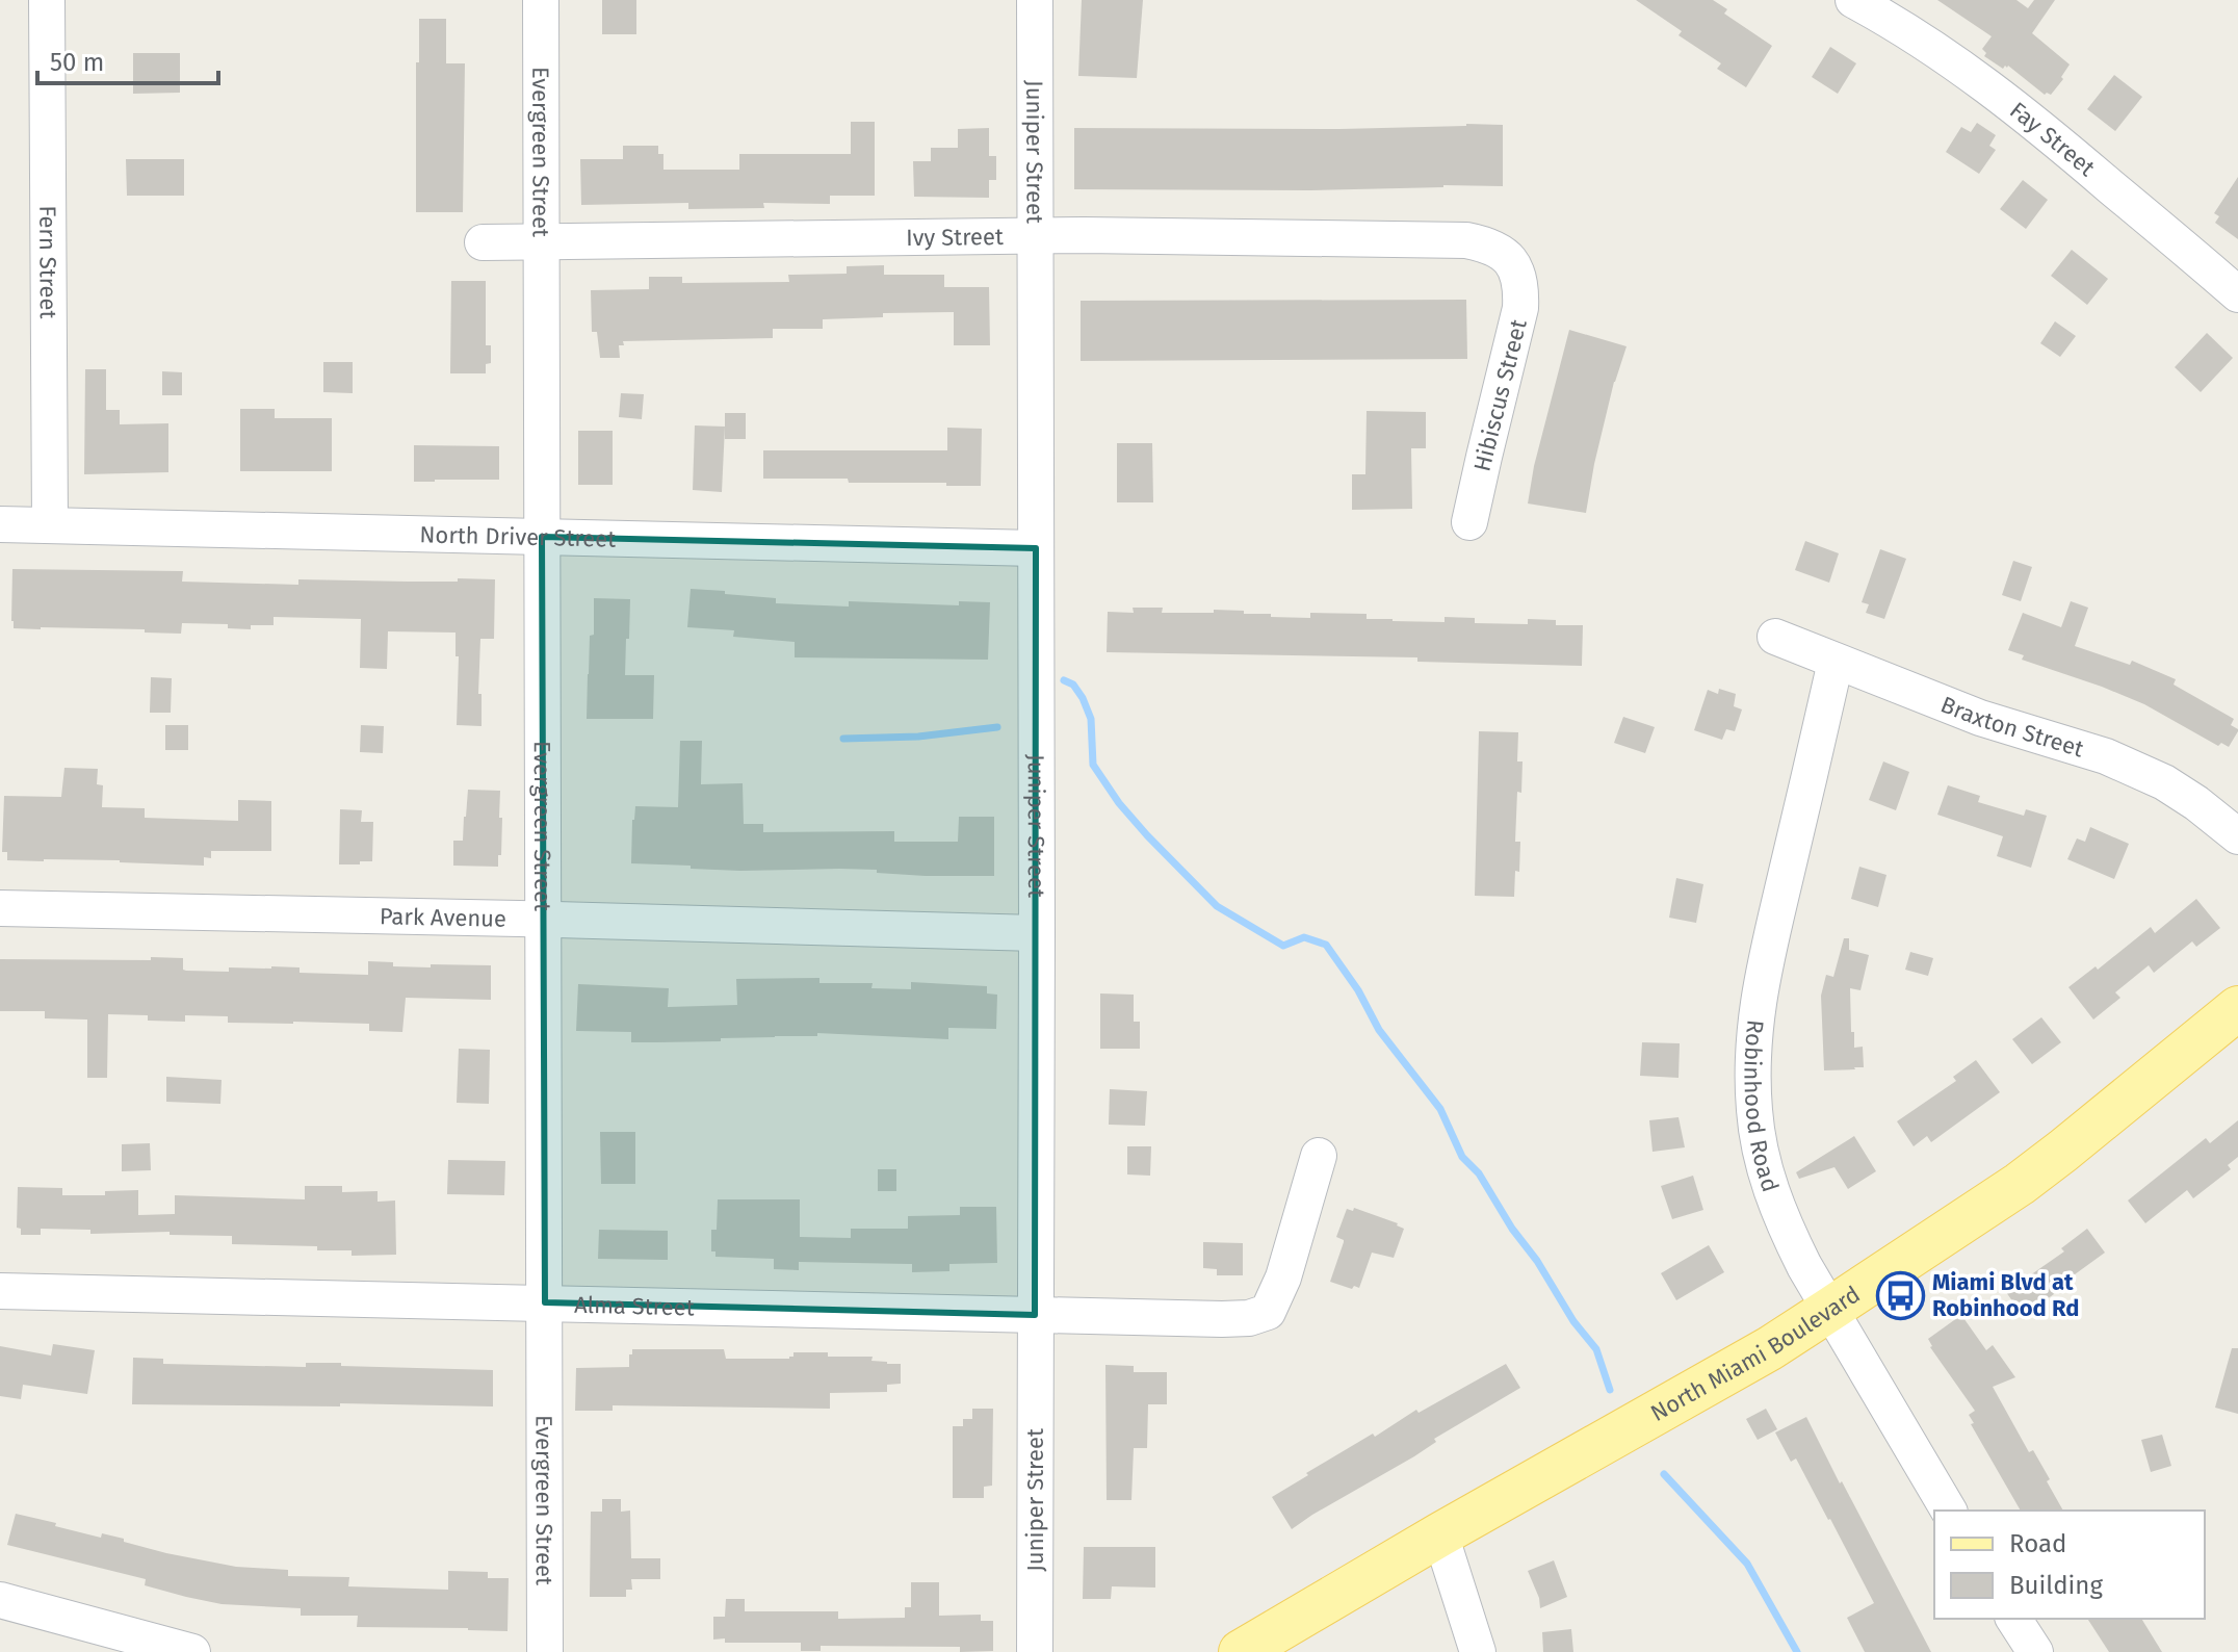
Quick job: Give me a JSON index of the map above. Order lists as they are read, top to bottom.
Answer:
{
  "streets": {
    "main road": ["North Miami Boulevard"],
    "street": [
      "Fay Street",
      "Evergreen Street",
      "Juniper Street",
      "Ivy Street",
      "Fern Street",
      "Hibiscus Street",
      "North Driver Street",
      "Braxton Street",
      "Park Avenue",
      "Robinhood Road",
      "Alma Street"
    ]
  },
  "crossings": [
    ["Evergreen Street", "Ivy Street"],
    ["Evergreen Street", "North Driver Street"],
    ["Evergreen Street", "Park Avenue"],
    ["Evergreen Street", "Alma Street"],
    ["Juniper Street", "Ivy Street"],
    ["Juniper Street", "North Driver Street"],
    ["Juniper Street", "Park Avenue"],
    ["Juniper Street", "Alma Street"],
    ["Ivy Street", "Hibiscus Street"],
    ["Fern Street", "North Driver Street"],
    ["Braxton Street", "Robinhood Road"],
    ["Robinhood Road", "North Miami Boulevard"]
  ],
  "places": {
    "bus stop": ["Miami Blvd at Robinhood Rd"]
  },
  "legend": ["Road", "Building"],
  "scale_bar": "50 m"
}
